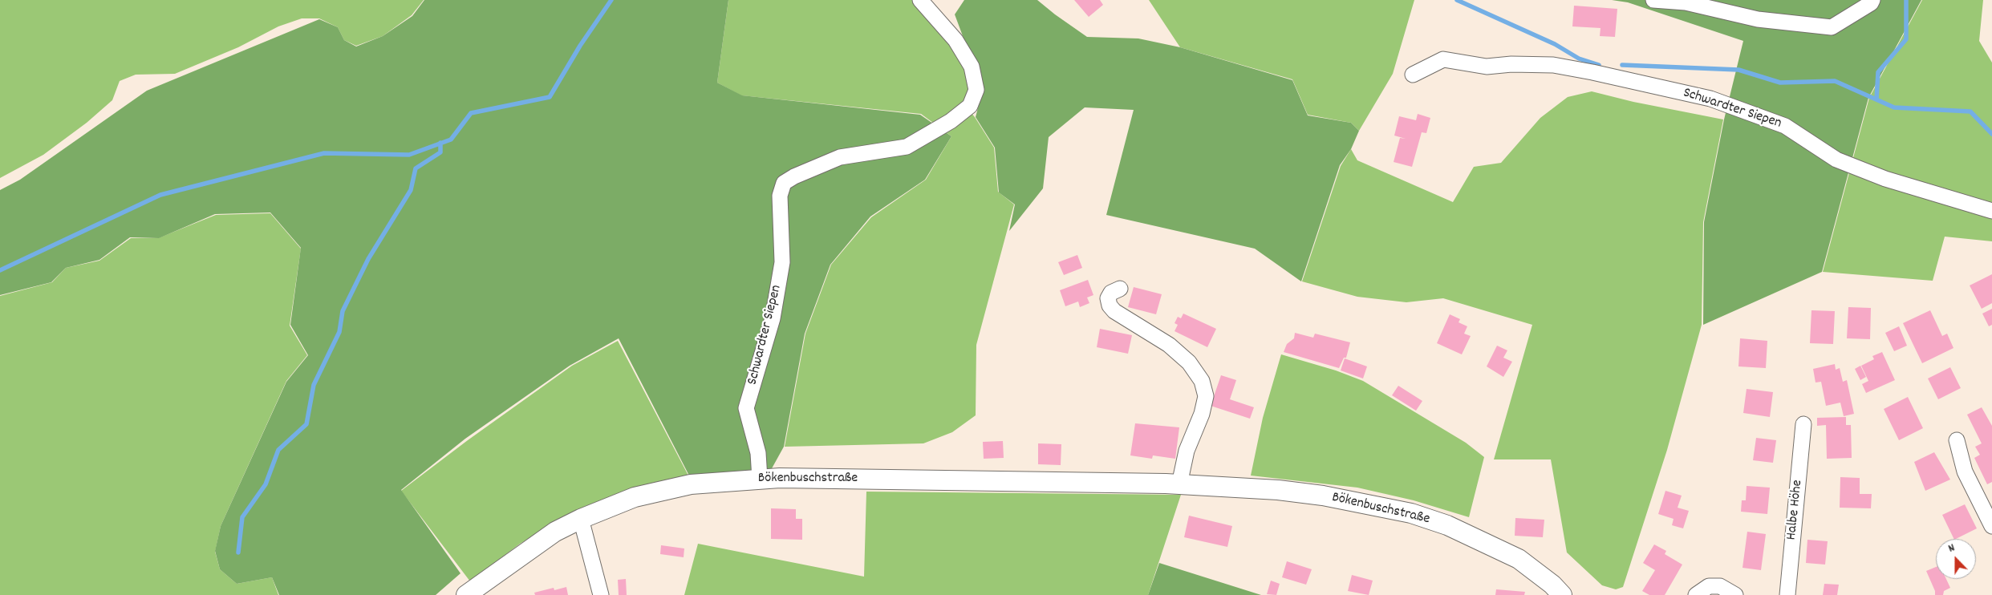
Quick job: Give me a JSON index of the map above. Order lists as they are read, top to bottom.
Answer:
{
  "streets": {
    "main road": ["Bökenbuschstraße"],
    "street": ["Schwardter Siepen", "Halbe Höhe"]
  },
  "crossings": [
    ["Schwardter Siepen", "Bökenbuschstraße"]
  ],
  "north": "top"
}
